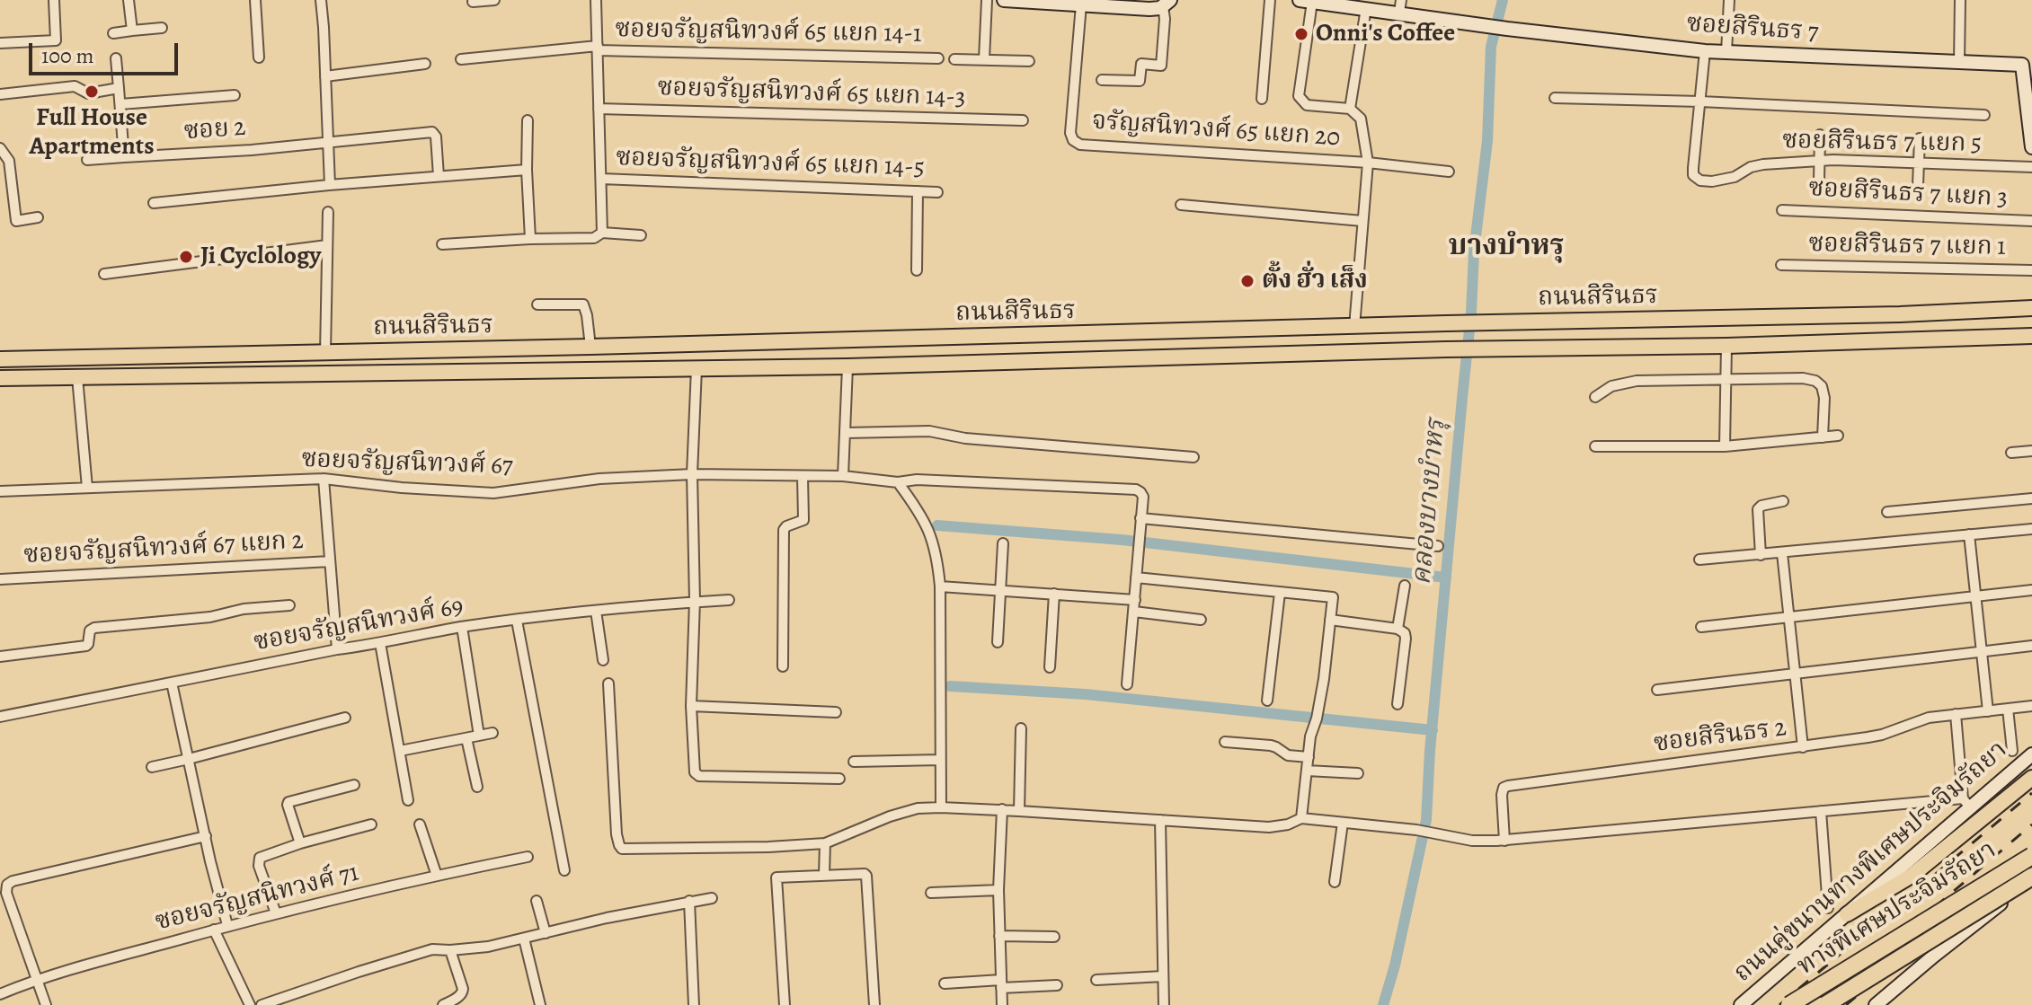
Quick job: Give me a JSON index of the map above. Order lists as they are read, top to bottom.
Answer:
{
  "streets": {
    "highway": ["ทางพิเศษประจิมรัถยา"],
    "main road": ["ถนนสิรินธร"],
    "street": [
      "ซอยสิรินธร 7",
      "ซอยจรัญสนิทวงศ์ 65 แยก 14-1",
      "ซอยจรัญสนิทวงศ์ 65 แยก 14-3",
      "ซอย 2",
      "จรัญสนิทวงศ์ 65 แยก 20",
      "ซอยสิรินธร 7 แยก 5",
      "ซอยจรัญสนิทวงศ์ 65 แยก 14-5",
      "ซอยสิรินธร 7 แยก 3",
      "ซอยสิรินธร 7 แยก 1",
      "ซอยจรัญสนิทวงศ์ 67",
      "ซอยจรัญสนิทวงศ์ 67 แยก 2",
      "ซอยจรัญสนิทวงศ์ 69",
      "ซอยสิรินธร 2",
      "ถนนคู่ขนานทางพิเศษประจิมรัถยา",
      "ซอยจรัญสนิทวงศ์ 71"
    ]
  },
  "districts": ["บางบำหรุ"],
  "water": ["คลองบางบำหรุ"],
  "places": [
    "Onni's Coffee",
    "Full House Apartments",
    "Ji Cyclology",
    "ตั้ง ฮั่ว เส็ง"
  ],
  "scale_bar": "100 m"
}
